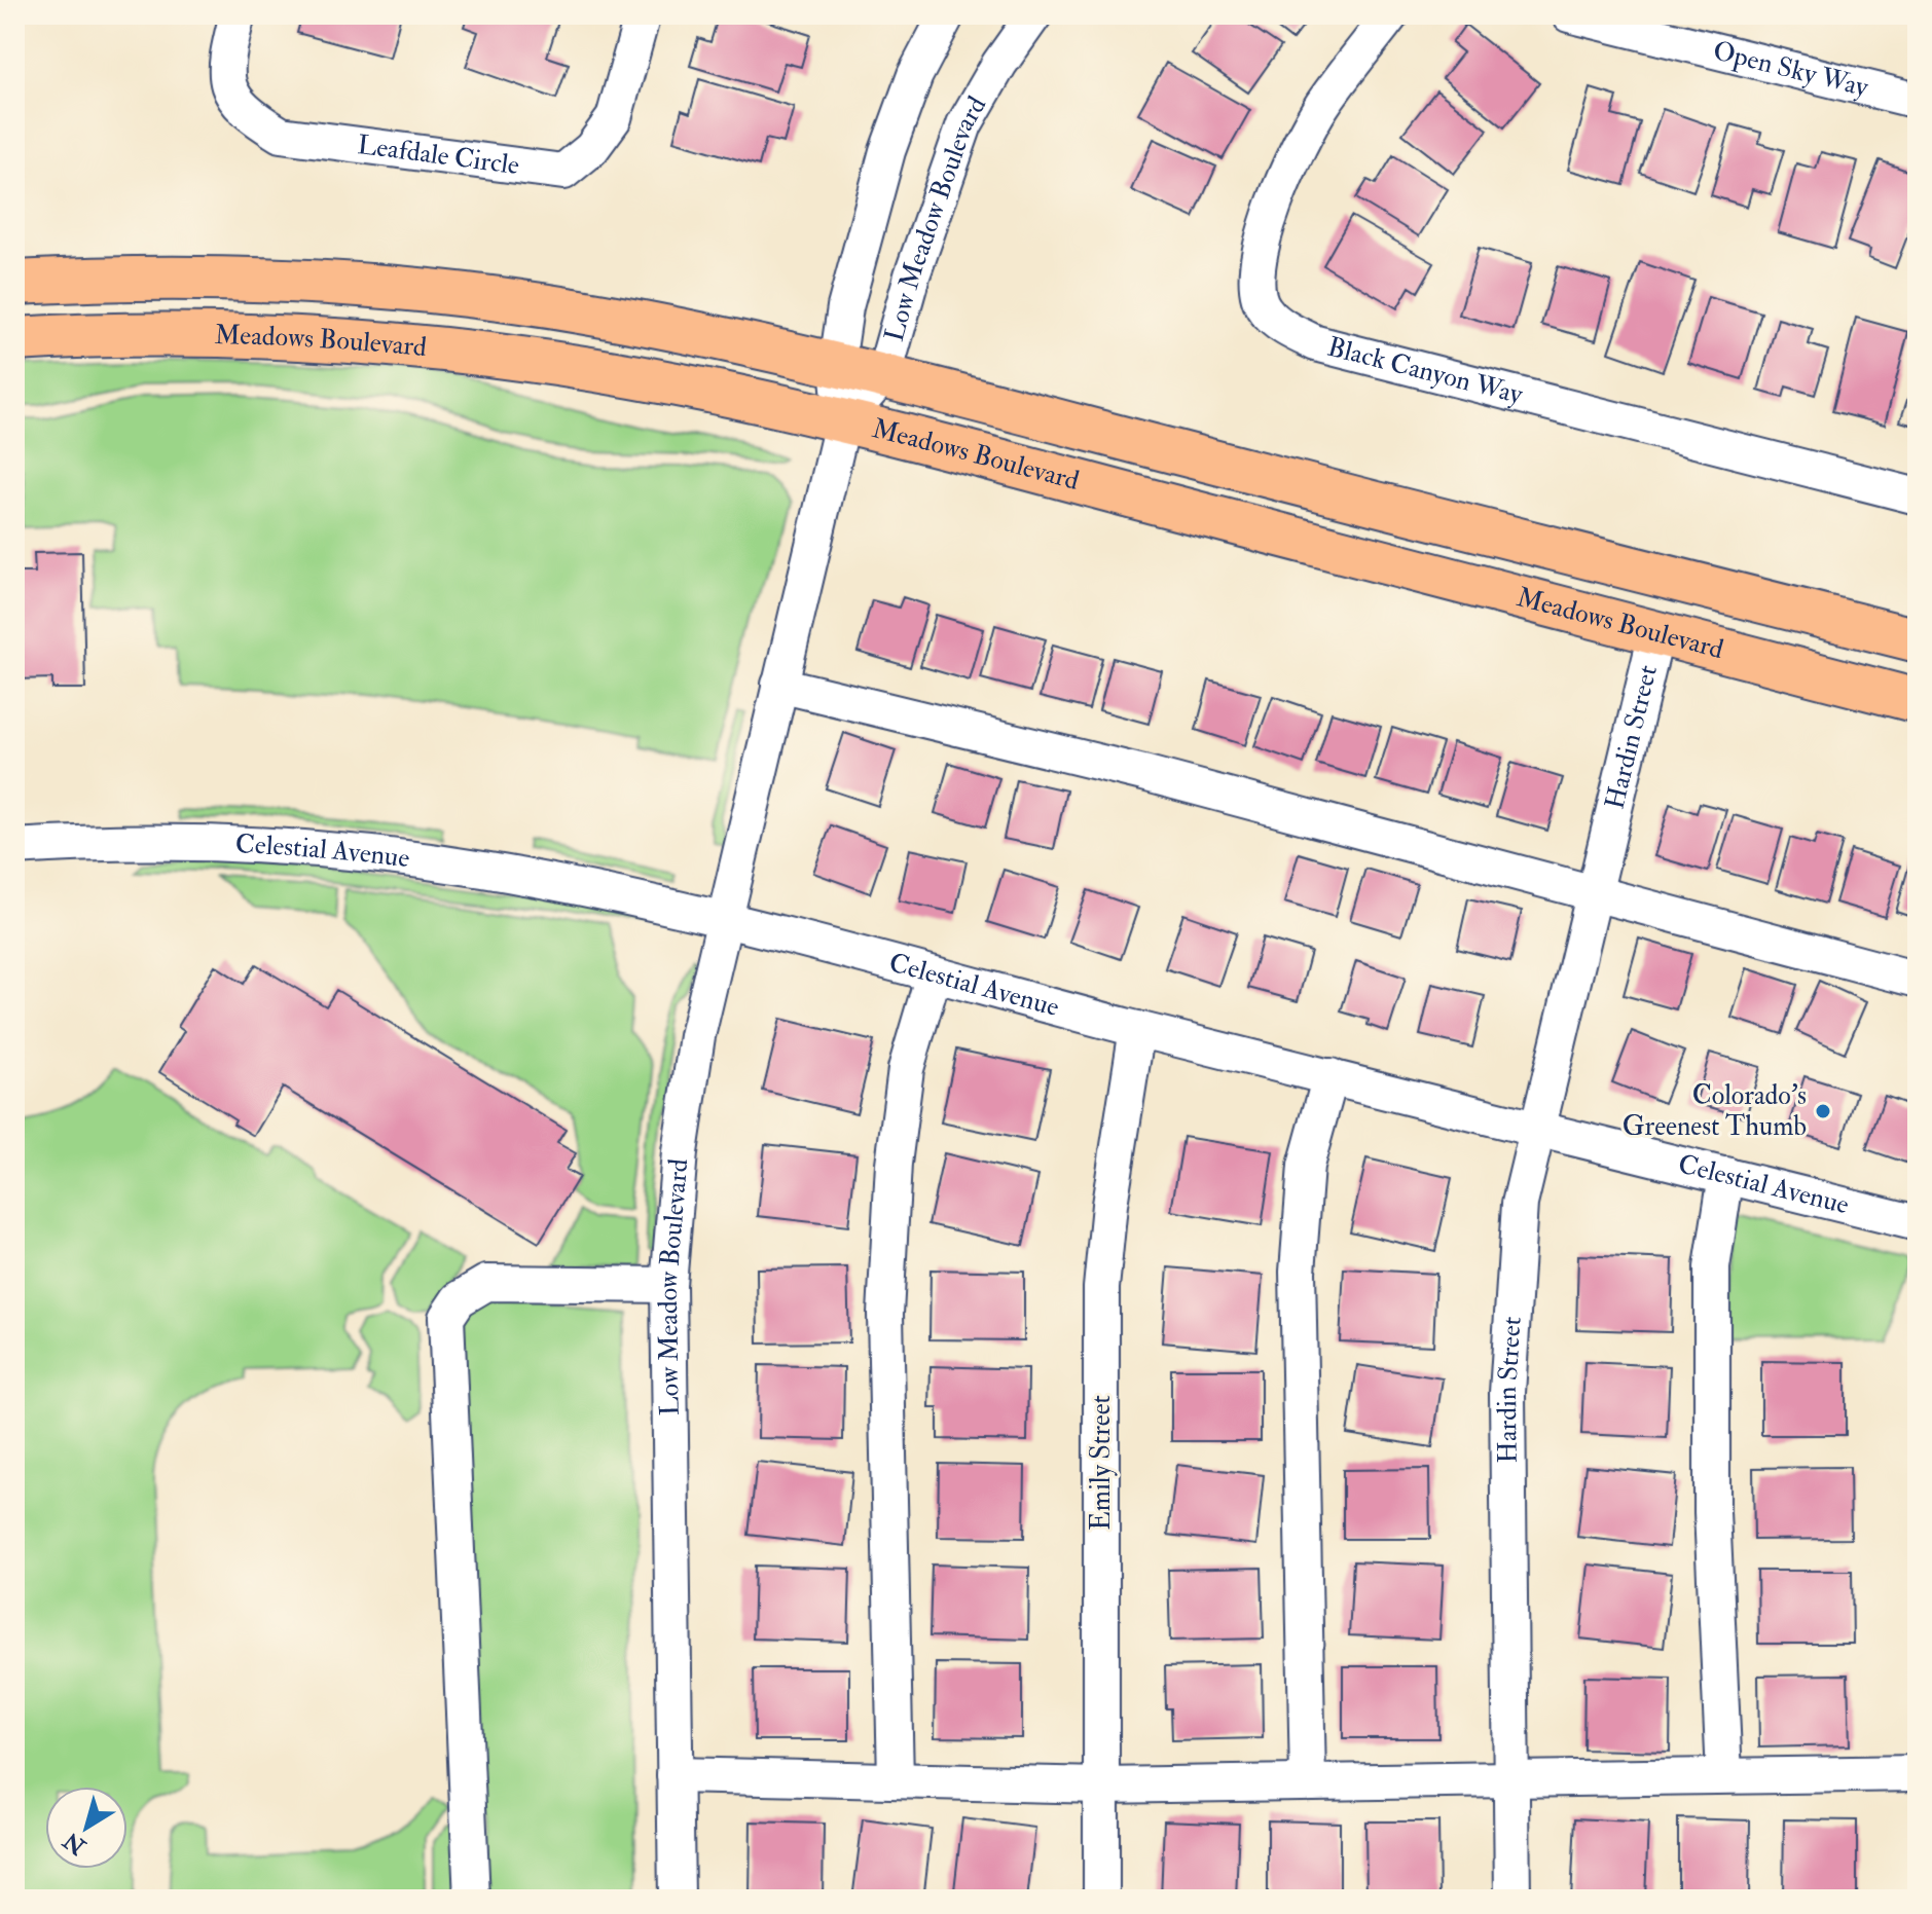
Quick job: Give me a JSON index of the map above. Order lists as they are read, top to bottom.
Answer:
{
  "streets": {
    "main road": ["Meadows Boulevard"],
    "street": [
      "Open Sky Way",
      "Leafdale Circle",
      "Low Meadow Boulevard",
      "Black Canyon Way",
      "Hardin Street",
      "Celestial Avenue",
      "Emily Street"
    ]
  },
  "crossings": [
    ["Low Meadow Boulevard", "Meadows Boulevard"],
    ["Low Meadow Boulevard", "Celestial Avenue"],
    ["Meadows Boulevard", "Hardin Street"],
    ["Hardin Street", "Celestial Avenue"],
    ["Celestial Avenue", "Emily Street"]
  ],
  "places": ["Colorado's Greenest Thumb"],
  "north": "bottom left"
}
